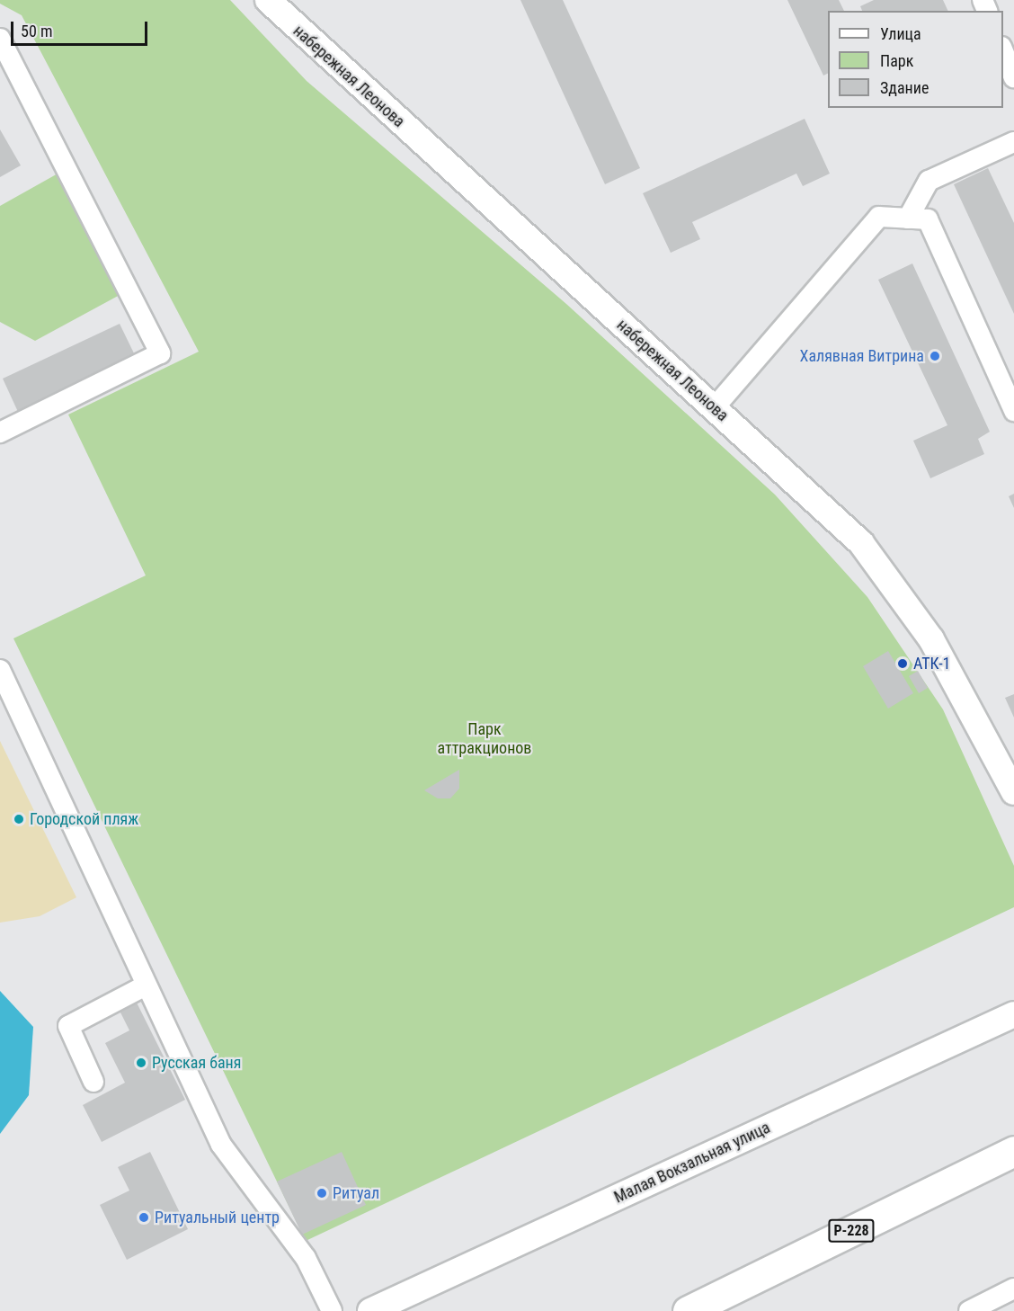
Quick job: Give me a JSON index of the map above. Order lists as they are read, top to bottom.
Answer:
{
  "streets": {
    "highway": ["Р-228"],
    "main road": ["набережная Леонова", "Малая Вокзальная улица"]
  },
  "parks": ["Парк аттракционов"],
  "places": [
    "Халявная Витрина",
    "АТК-1",
    "Городской пляж",
    "Русская баня",
    "Ритуал",
    "Ритуальный центр"
  ],
  "legend": ["Улица", "Парк", "Здание"],
  "scale_bar": "50 m"
}
